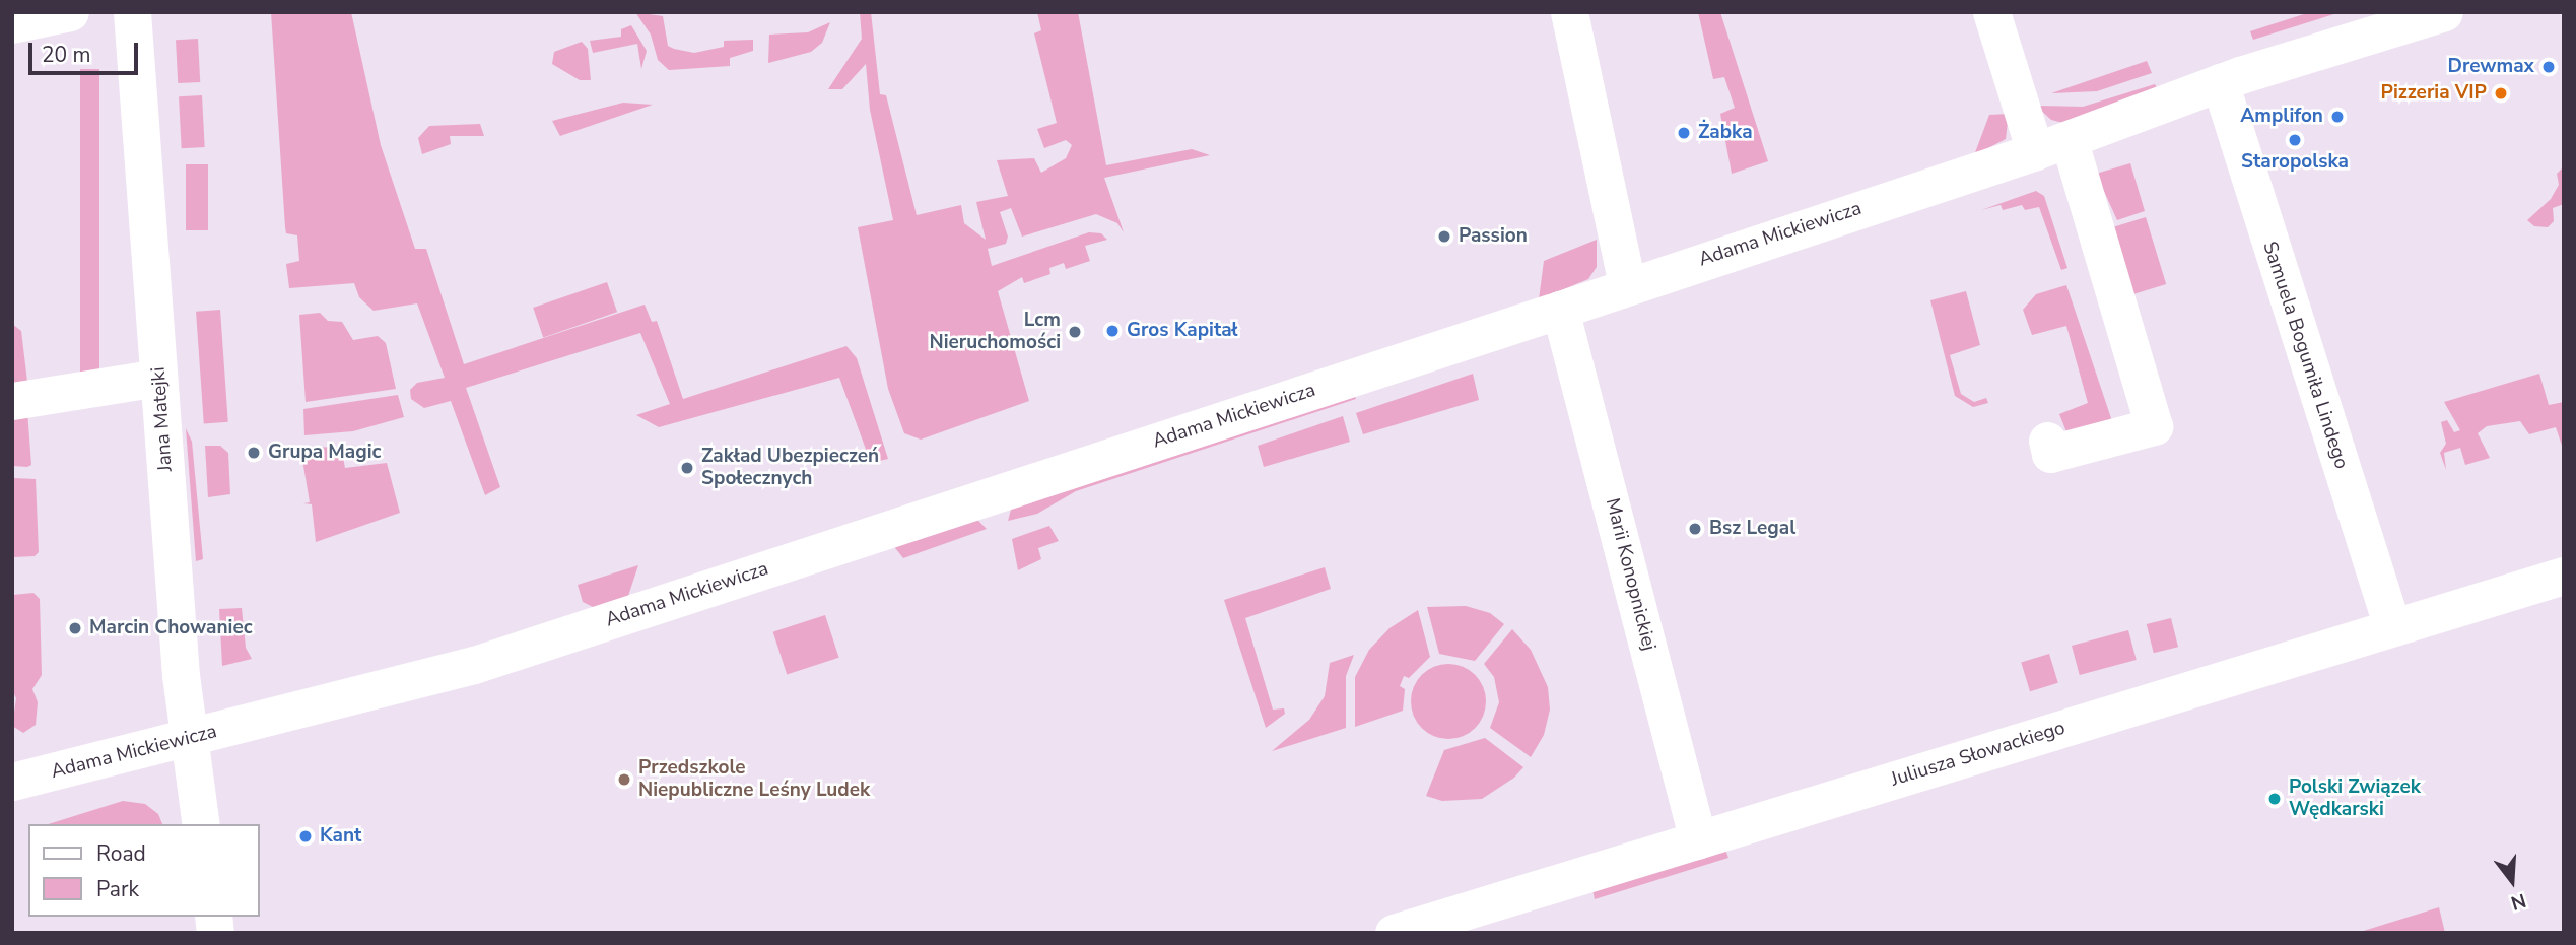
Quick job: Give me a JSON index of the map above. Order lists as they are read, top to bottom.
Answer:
{
  "streets": {
    "street": [
      "Adama Mickiewicza",
      "Samuela Bogumiła Lindego",
      "Jana Matejki",
      "Marii Konopnickiej",
      "Juliusza Słowackiego"
    ]
  },
  "crossings": [
    ["Adama Mickiewicza", "Samuela Bogumiła Lindego"],
    ["Adama Mickiewicza", "Jana Matejki"],
    ["Adama Mickiewicza", "Marii Konopnickiej"],
    ["Samuela Bogumiła Lindego", "Juliusza Słowackiego"],
    ["Marii Konopnickiej", "Juliusza Słowackiego"]
  ],
  "places": [
    "Drewmax",
    "Pizzeria VIP",
    "Amplifon",
    "Żabka",
    "Staropolska",
    "Passion",
    "Gros Kapitał",
    "Lcm Nieruchomości",
    "Grupa Magic",
    "Zakład Ubezpieczeń Społecznych",
    "Bsz Legal",
    "Marcin Chowaniec",
    "Przedszkole Niepubliczne Leśny Ludek",
    "Polski Związek Wędkarski",
    "Kant"
  ],
  "legend": ["Road", "Park"],
  "scale_bar": "20 m",
  "north": "bottom"
}
